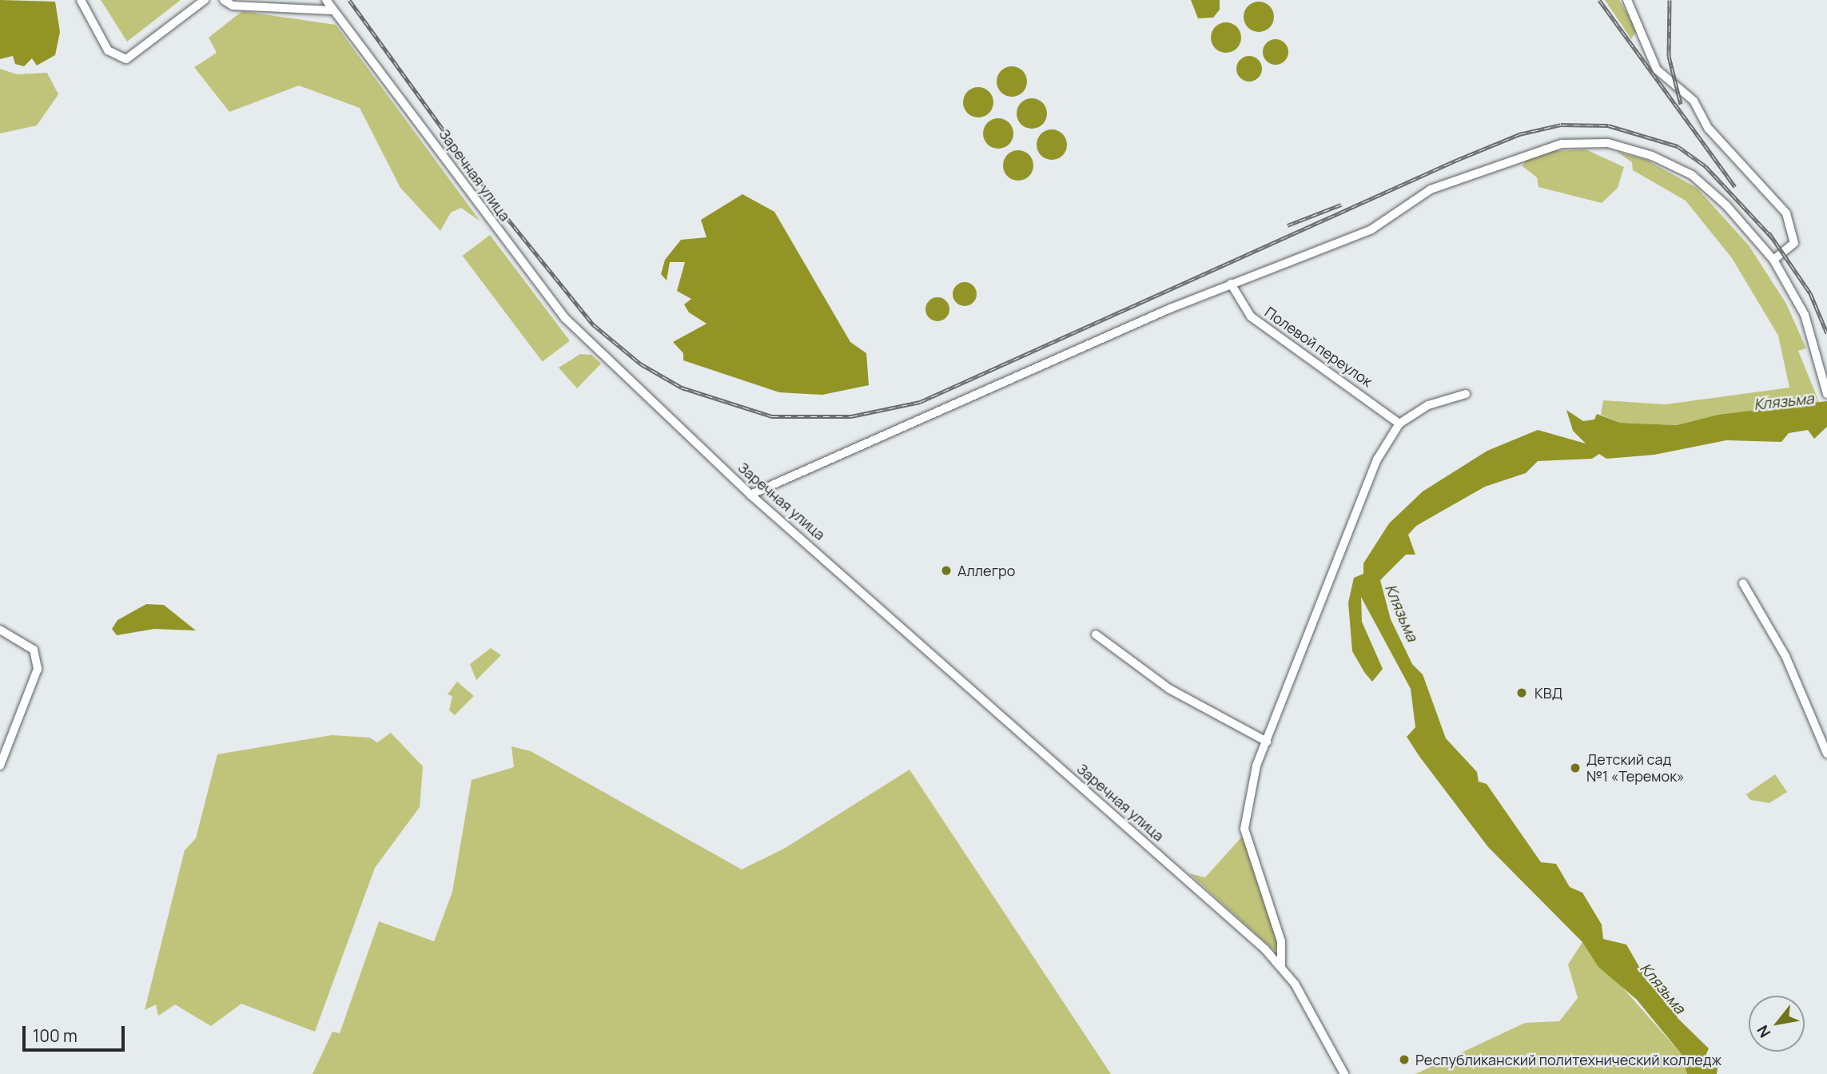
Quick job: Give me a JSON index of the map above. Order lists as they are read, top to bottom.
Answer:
{
  "streets": {
    "street": ["Заречная улица", "Полевой переулок"]
  },
  "crossings": [
    ["Заречная улица", "Полевой переулок"]
  ],
  "water": ["Клязьма"],
  "places": [
    "Аллегро",
    "КВД",
    "Детский сад №1 «Теремок»",
    "Республиканский политехнический колледж"
  ],
  "scale_bar": "100 m",
  "north": "bottom left"
}
